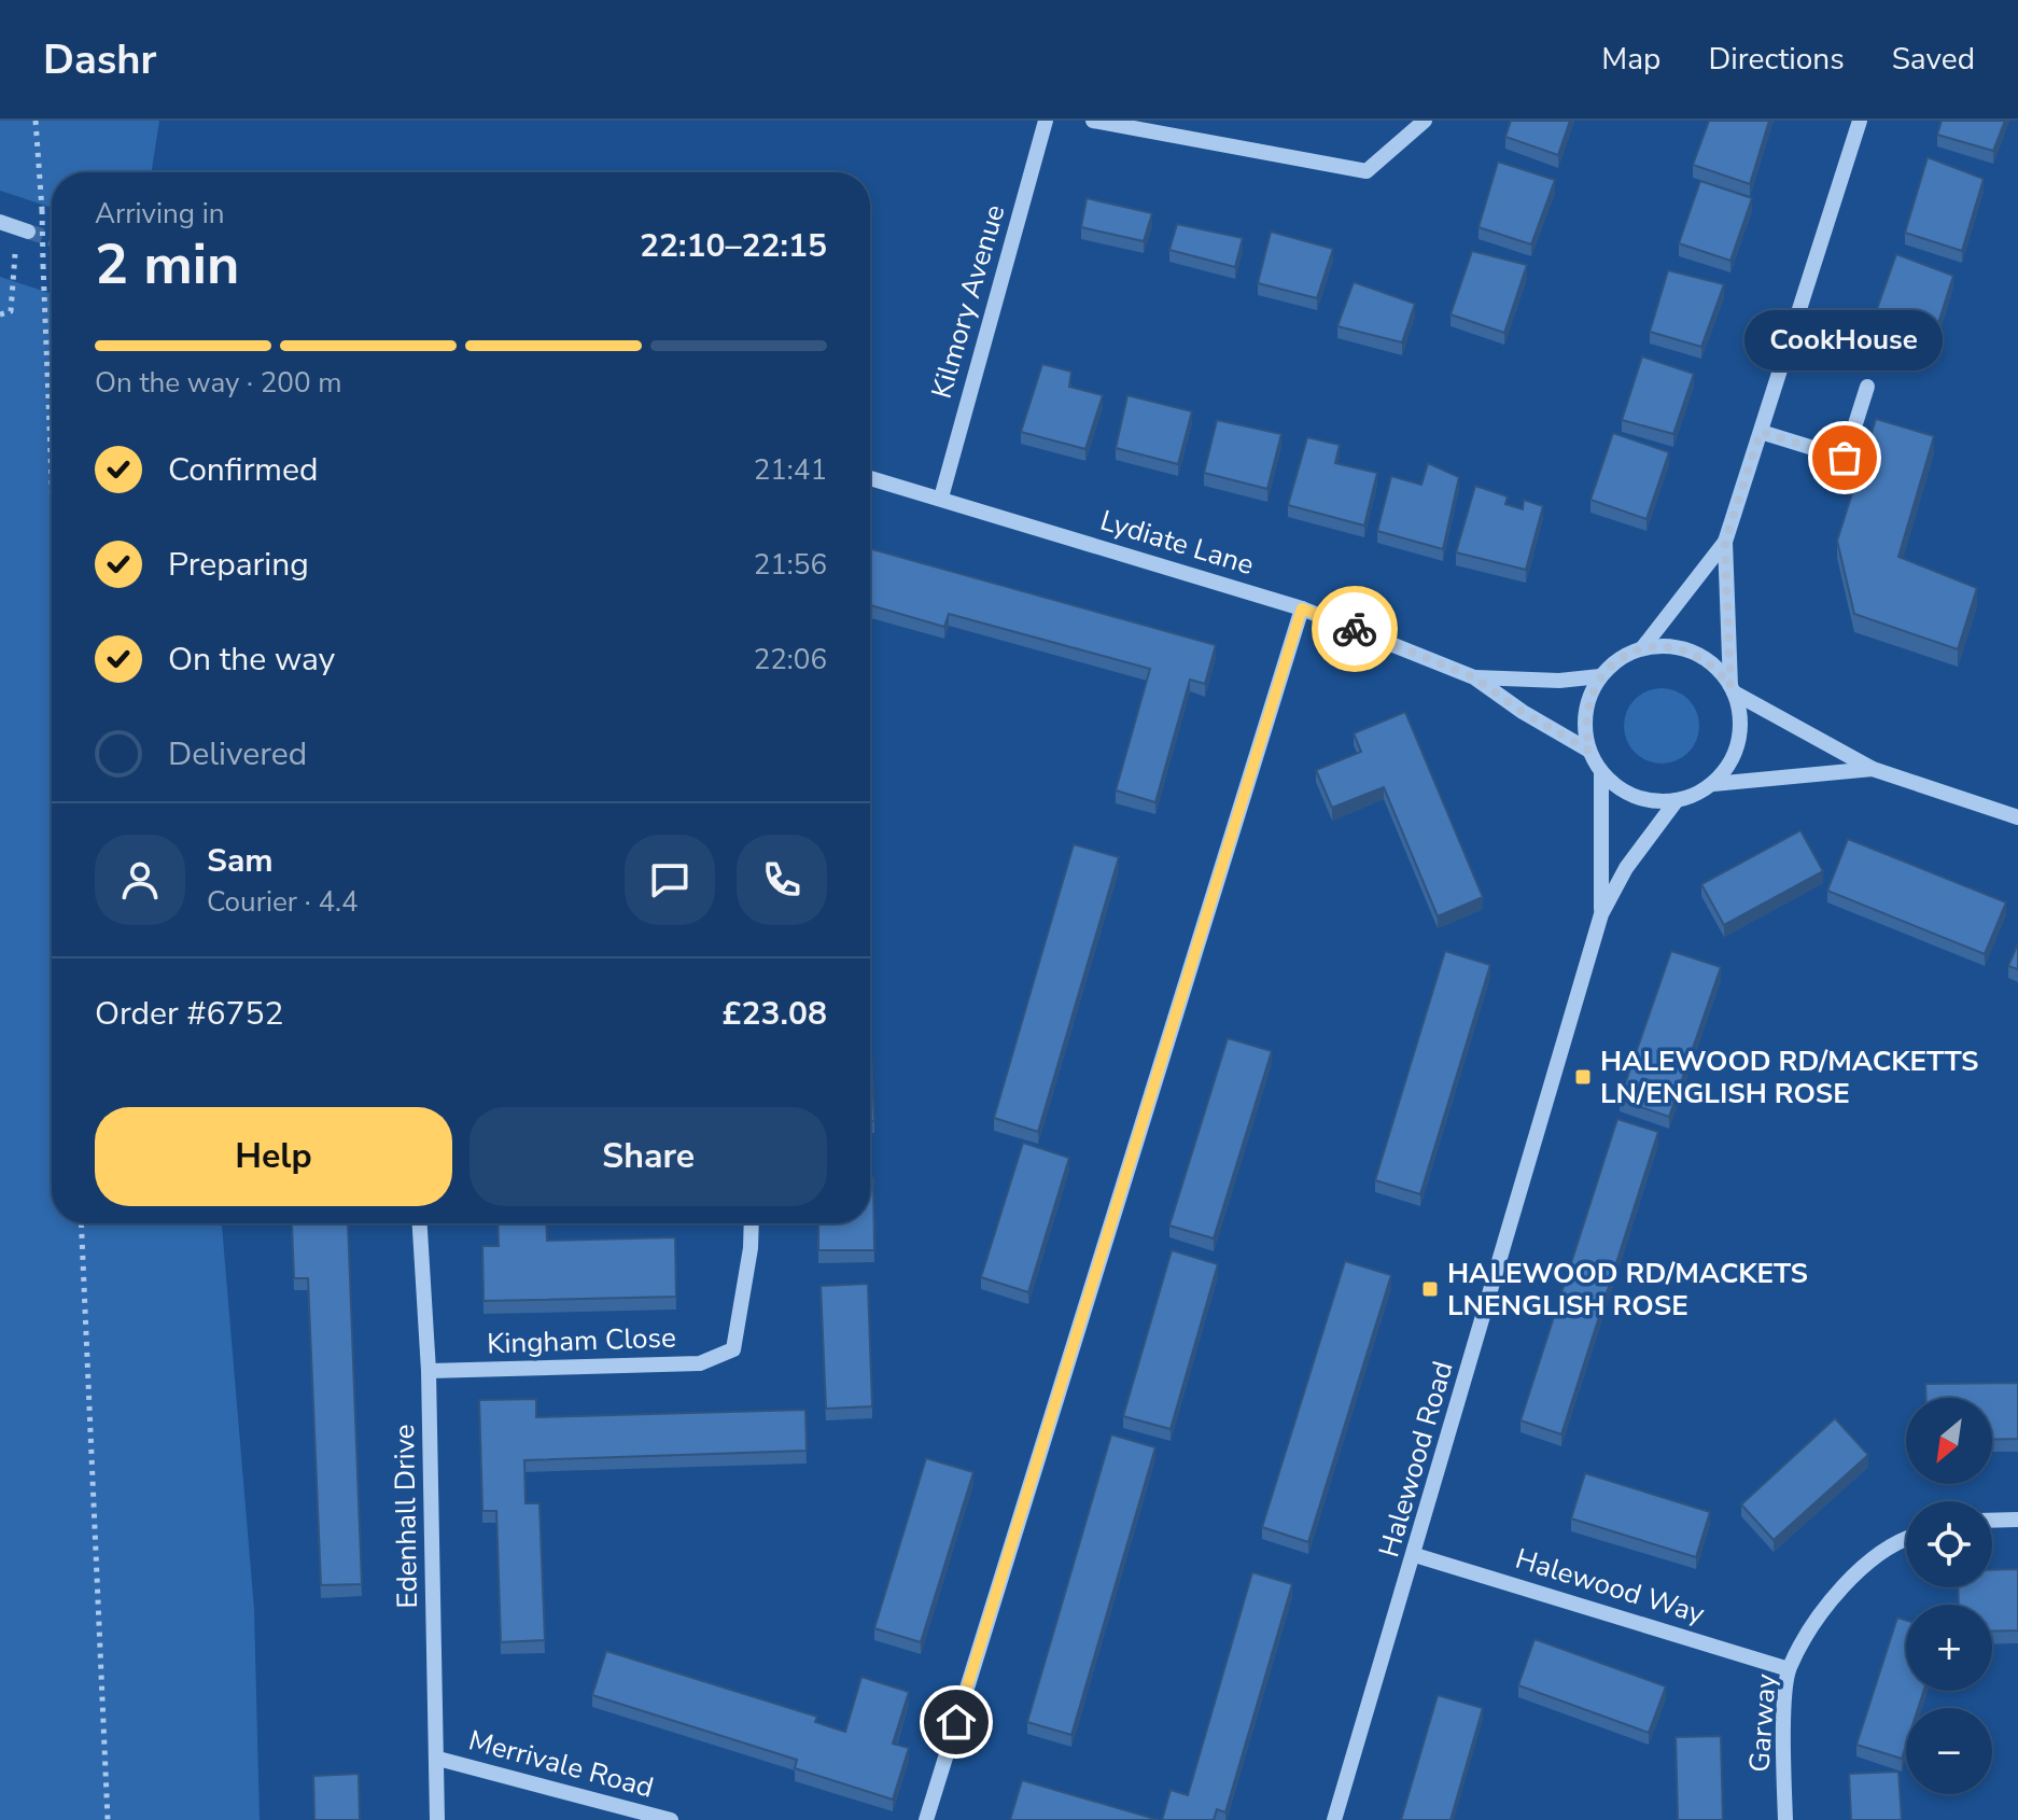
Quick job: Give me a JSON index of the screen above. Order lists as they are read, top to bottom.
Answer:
{
  "streets": {
    "street": [
      "Kilmory Avenue",
      "Lydiate Lane",
      "Kingham Close",
      "Halewood Road",
      "Edenhall Drive",
      "Halewood Way",
      "Garway",
      "Merrivale Road"
    ]
  },
  "crossings": [
    ["Kilmory Avenue", "Lydiate Lane"],
    ["Lydiate Lane", "Halewood Road"],
    ["Kingham Close", "Edenhall Drive"],
    ["Halewood Road", "Halewood Way"],
    ["Edenhall Drive", "Merrivale Road"],
    ["Halewood Way", "Garway"]
  ],
  "places": {
    "other": ["CookHouse"],
    "transit": ["HALEWOOD RD/MACKETTS LN/ENGLISH ROSE", "HALEWOOD RD/MACKETS LNENGLISH ROSE"]
  },
  "north": "bottom left",
  "page": {
    "header": "Dashr",
    "nav": ["Map", "Directions", "Saved"],
    "heading": ["2 min", "Arriving in", "22:10–22:15"],
    "panel": [
      "Sam",
      "Courier · 4.4",
      "Order #6752",
      "£23.08"
    ],
    "bubble": "CookHouse",
    "bar": "On the way · 200 m",
    "list": [
      ["Confirmed", "21:41"],
      ["Preparing", "21:56"],
      ["On the way", "22:06"],
      "Delivered"
    ],
    "buttons": ["Help", "Share"],
    "map_buttons": ["+", "−"]
  }
}
